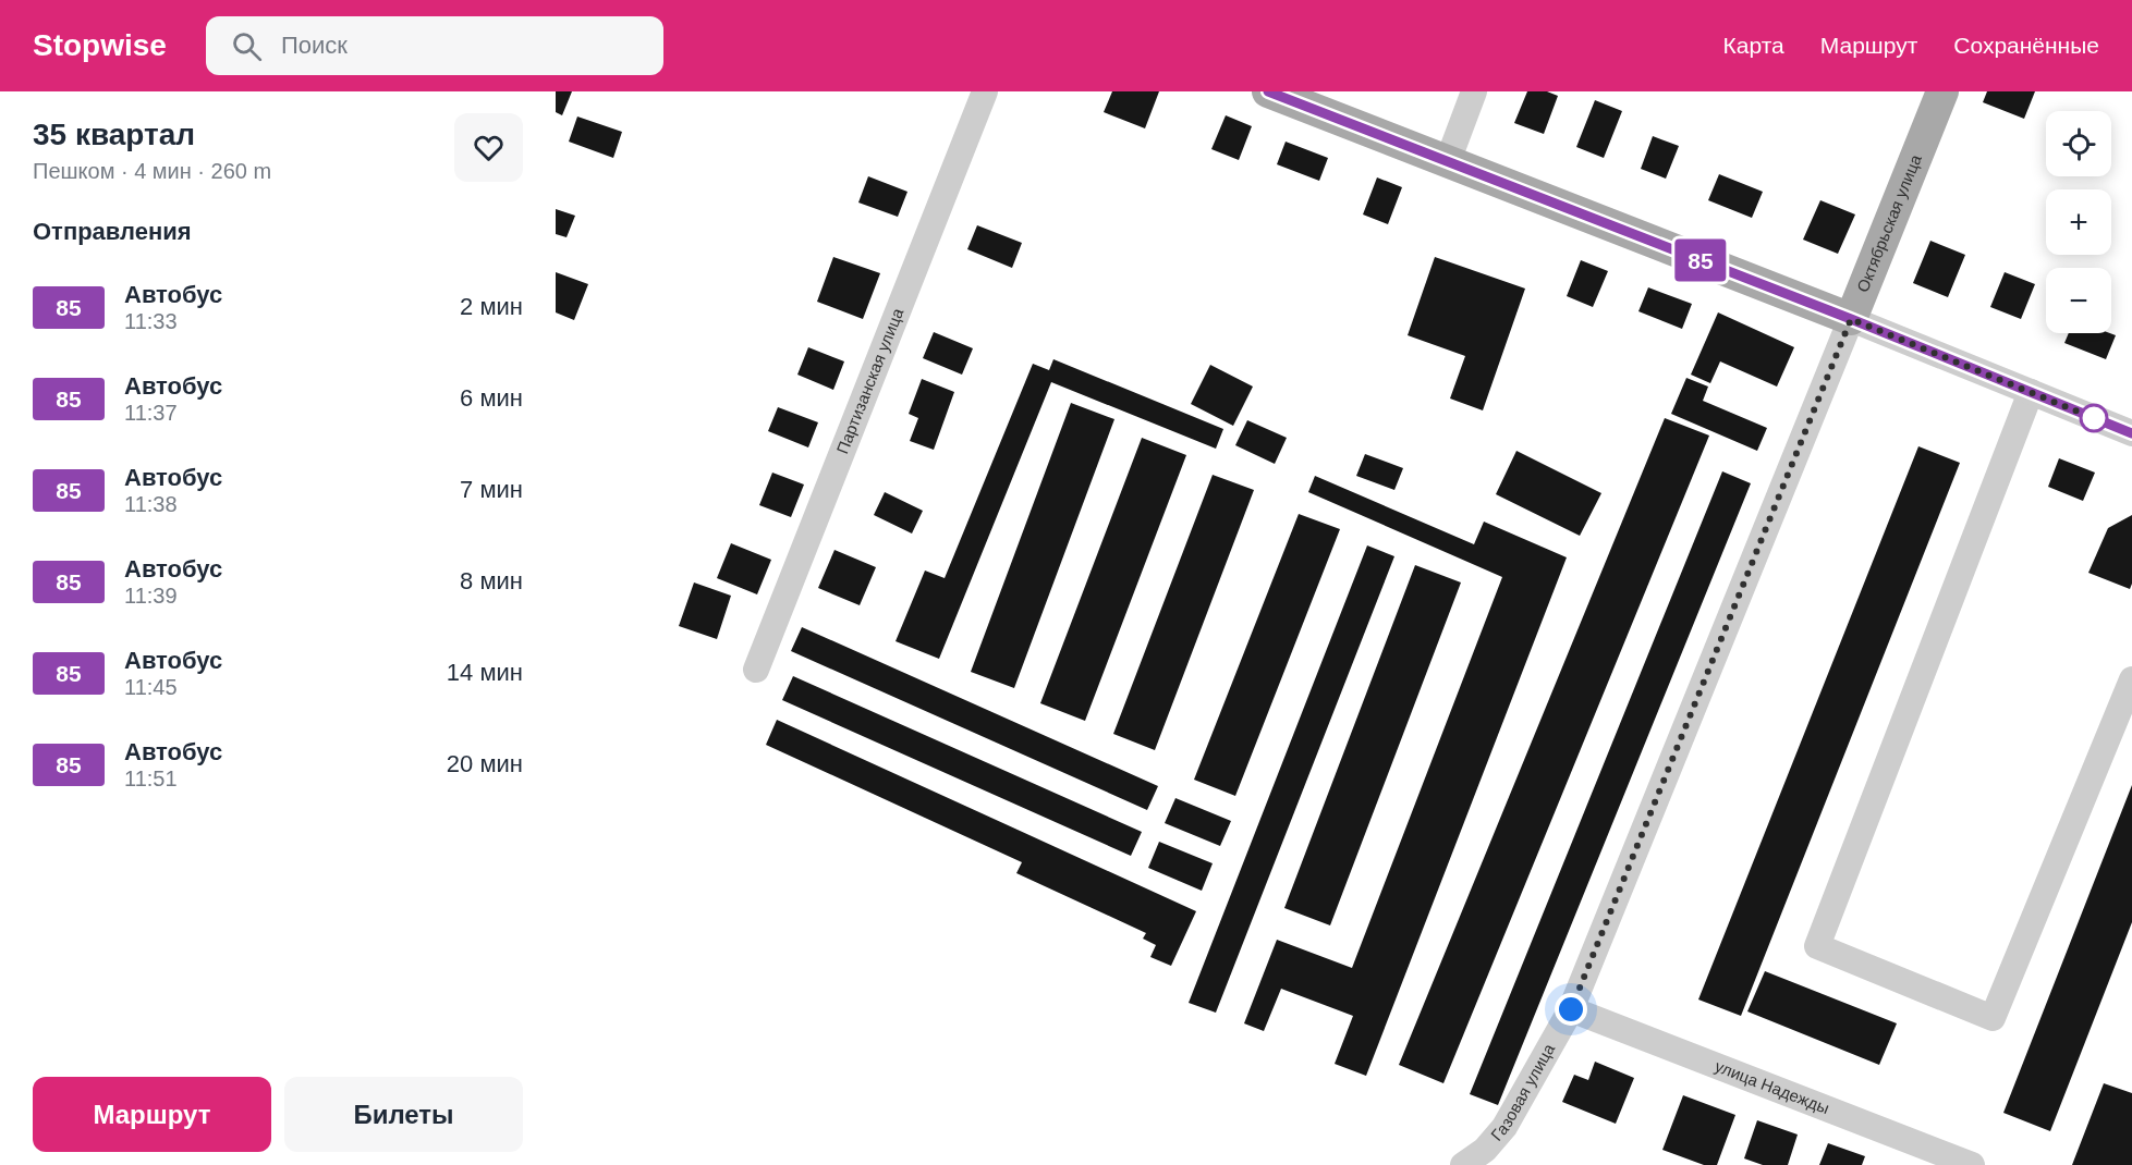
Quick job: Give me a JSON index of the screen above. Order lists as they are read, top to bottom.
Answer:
{
  "streets": {
    "main road": ["Октябрьская улица"],
    "street": ["Партизанская улица", "улица Надежды", "Газовая улица"]
  },
  "crossings": [
    ["Октябрьская улица", "улица Надежды"],
    ["Октябрьская улица", "Газовая улица"],
    ["улица Надежды", "Газовая улица"]
  ],
  "lines": ["bus line 85"],
  "page": {
    "header": "Stopwise",
    "search": "Поиск",
    "nav": ["Карта", "Маршрут", "Сохранённые"],
    "heading": [
      ["35 квартал", "Пешком · 4 мин · 260 m"],
      "Отправления"
    ],
    "on_map": "85",
    "map_buttons": ["+", "−"],
    "list": [
      {
        "mark": "85",
        "name": "Автобус",
        "note": "11:33",
        "value": "2 мин"
      },
      {
        "mark": "85",
        "name": "Автобус",
        "note": "11:37",
        "value": "6 мин"
      },
      {
        "mark": "85",
        "name": "Автобус",
        "note": "11:38",
        "value": "7 мин"
      },
      {
        "mark": "85",
        "name": "Автобус",
        "note": "11:39",
        "value": "8 мин"
      },
      {
        "mark": "85",
        "name": "Автобус",
        "note": "11:45",
        "value": "14 мин"
      },
      {
        "mark": "85",
        "name": "Автобус",
        "note": "11:51",
        "value": "20 мин"
      }
    ],
    "buttons": ["Маршрут", "Билеты"]
  }
}
